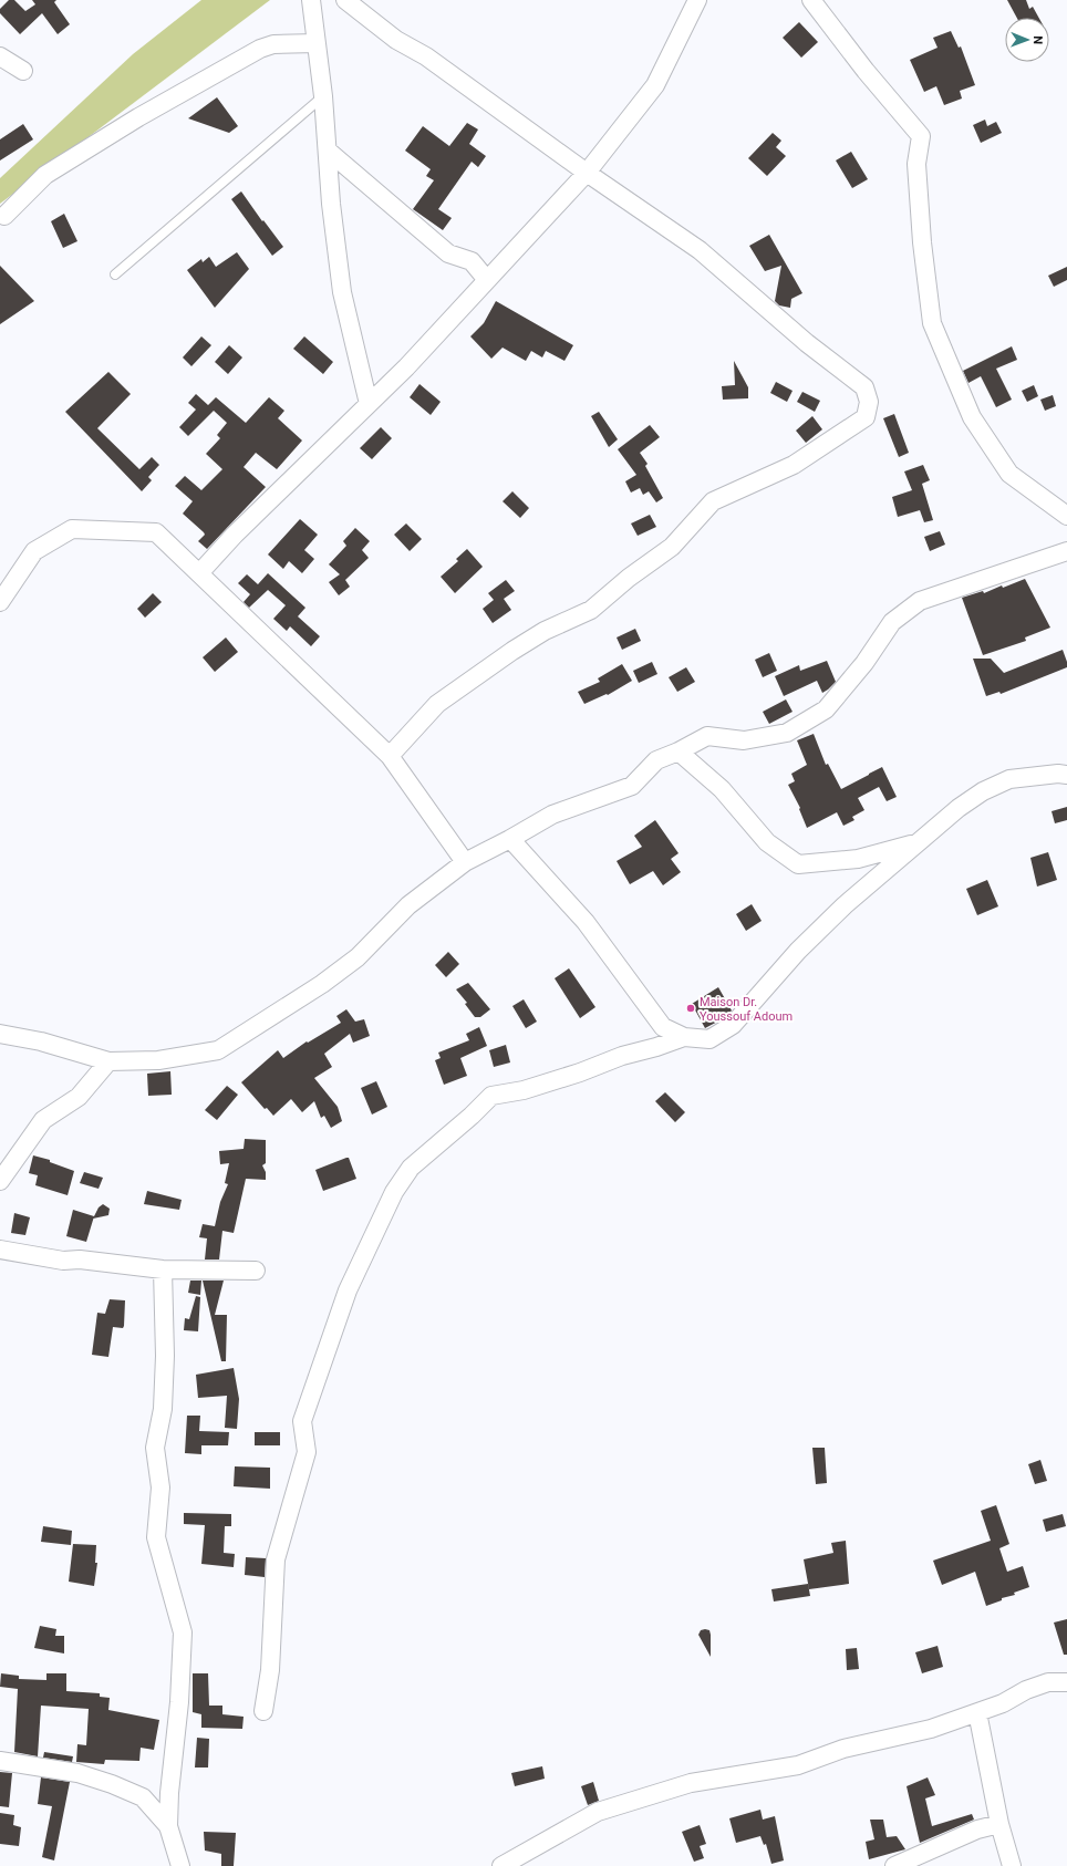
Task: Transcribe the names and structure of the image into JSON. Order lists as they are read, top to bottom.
{
  "places": ["Maison Dr. Youssouf Adoum"],
  "north": "right"
}
